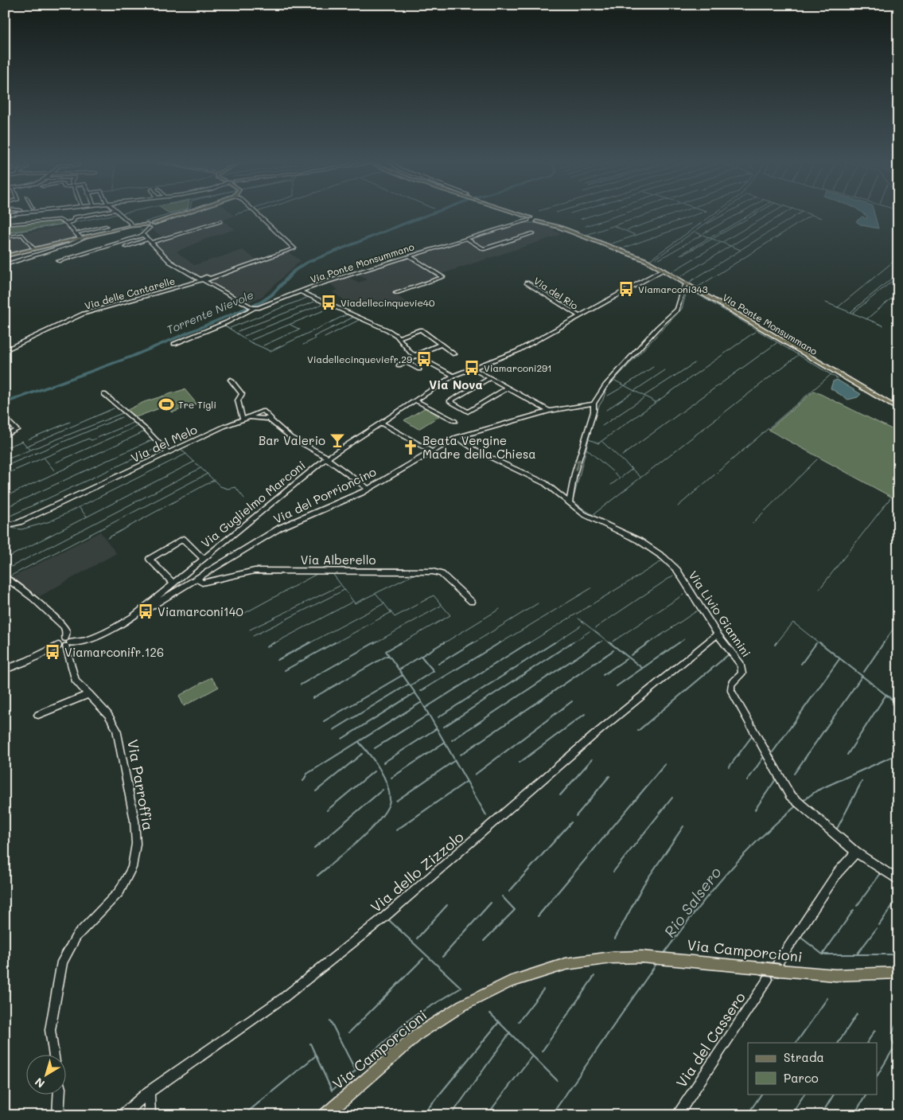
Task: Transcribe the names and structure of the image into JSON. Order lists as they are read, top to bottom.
{
  "streets": {
    "main road": ["Via Ponte Monsummano", "Via Camporcioni"],
    "street": [
      "Via delle Cantarelle",
      "Via del Rio",
      "Via del Melo",
      "Via del Porrioncino",
      "Via Guglielmo Marconi",
      "Via Alberello",
      "Via Livio Giannini",
      "Via Parroffia",
      "Via dello Zizzolo",
      "Via del Cassero"
    ]
  },
  "crossings": [
    ["Via Ponte Monsummano", "Via Guglielmo Marconi"],
    ["Via del Rio", "Via Guglielmo Marconi"],
    ["Via del Melo", "Via del Porrioncino"],
    ["Via del Melo", "Via Guglielmo Marconi"],
    ["Via del Porrioncino", "Via Guglielmo Marconi"],
    ["Via del Porrioncino", "Via Alberello"],
    ["Via del Porrioncino", "Via Livio Giannini"],
    ["Via del Porrioncino", "Via Parroffia"],
    ["Via Guglielmo Marconi", "Via Alberello"],
    ["Via Livio Giannini", "Via dello Zizzolo"]
  ],
  "districts": ["Via Nova"],
  "water": ["Torrente Nievole", "Rio Salsero"],
  "places": {
    "bus stop": [
      "Viamarconi343",
      "Viadellecinquevie40",
      "Viadellecinqueviefr.29",
      "Viamarconi291",
      "Viamarconi140",
      "Viamarconifr.126"
    ],
    "sports": ["Tre Tigli"],
    "bar": ["Bar Valerio"],
    "church": ["Beata Vergine Madre della Chiesa"]
  },
  "legend": ["Strada", "Parco"],
  "north": "bottom left"
}
